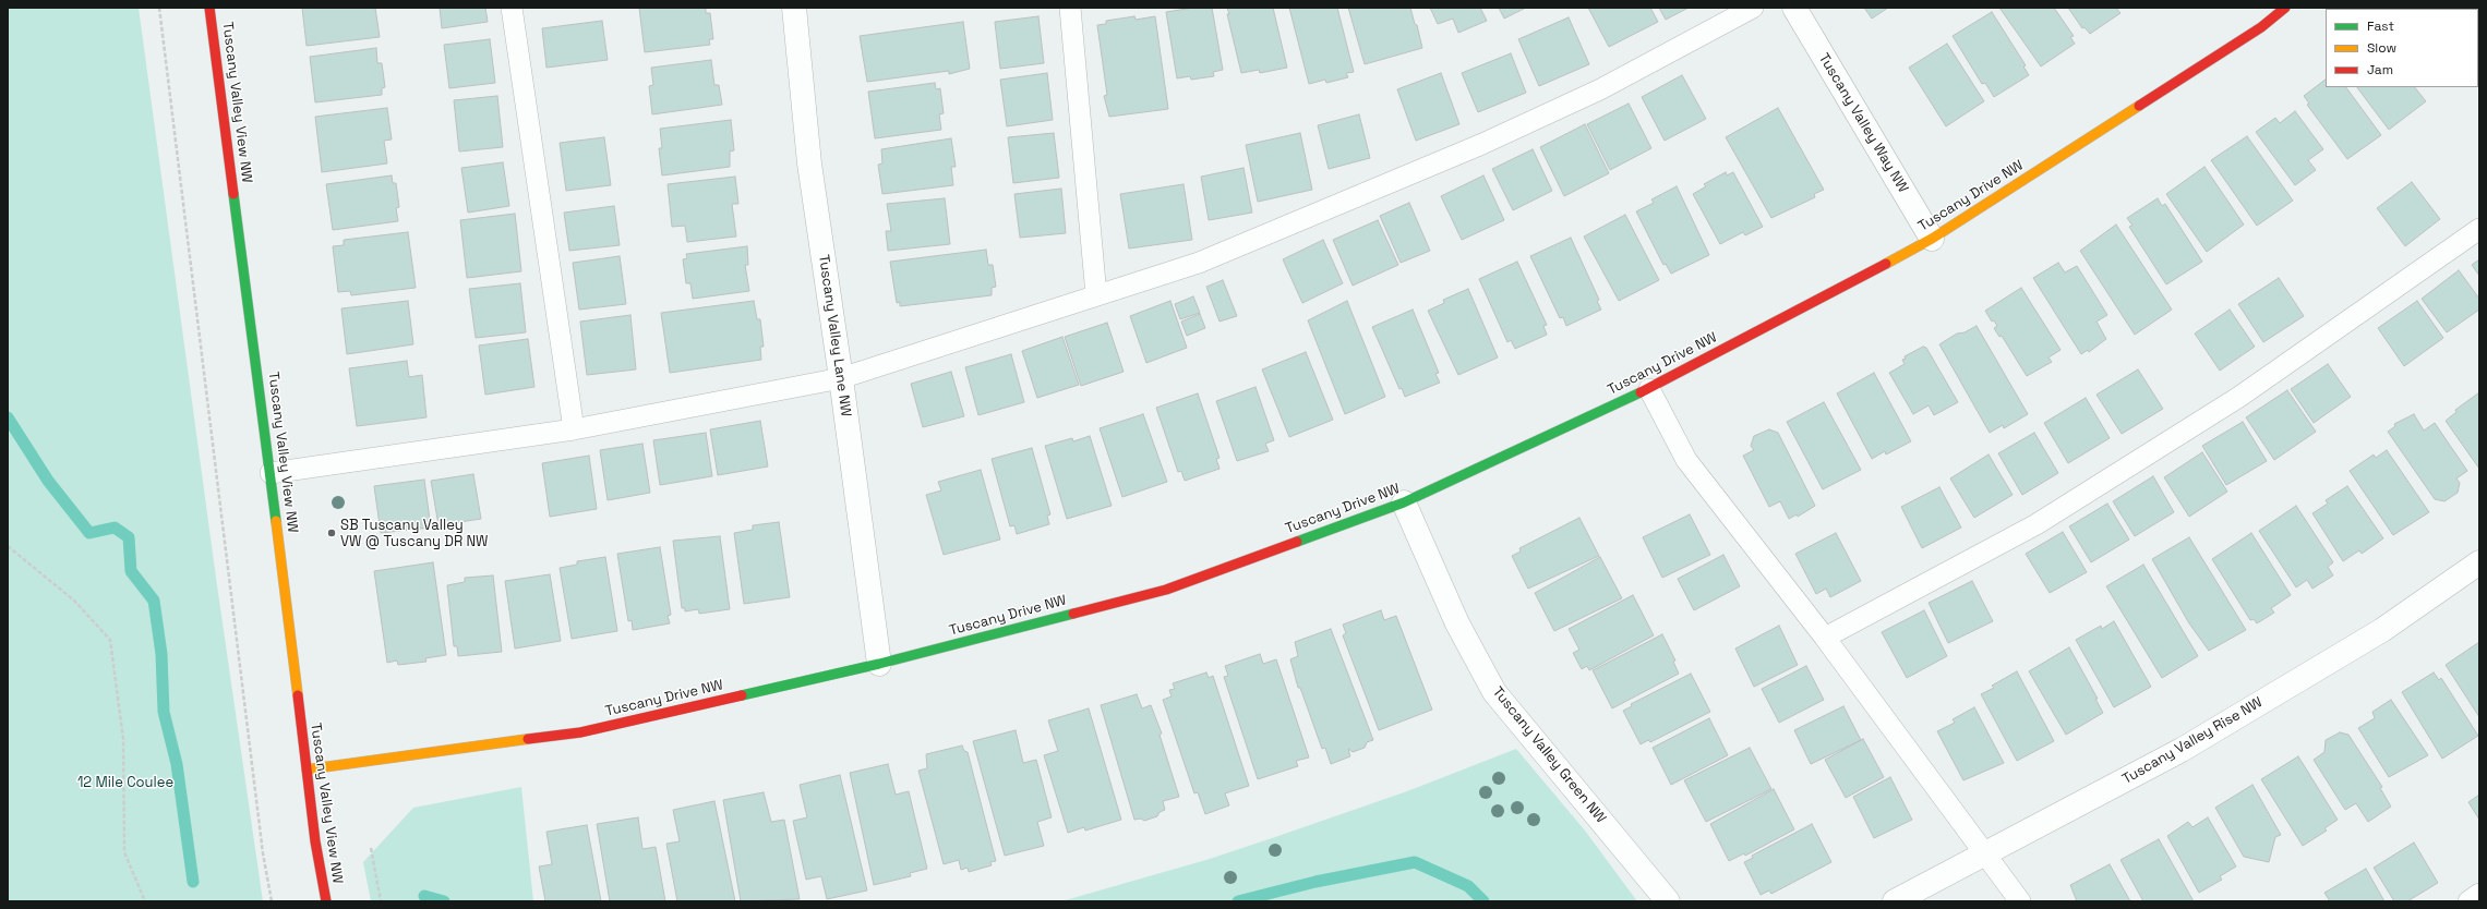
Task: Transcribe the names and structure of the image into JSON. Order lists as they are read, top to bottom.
{
  "streets": {
    "street": [
      "Tuscany Valley View NW",
      "Tuscany Valley Way NW",
      "Tuscany Drive NW",
      "Tuscany Valley Lane NW",
      "Tuscany Valley Rise NW",
      "Tuscany Valley Green NW"
    ]
  },
  "crossings": [
    ["Tuscany Valley View NW", "Tuscany Drive NW"],
    ["Tuscany Valley Way NW", "Tuscany Drive NW"],
    ["Tuscany Drive NW", "Tuscany Valley Lane NW"],
    ["Tuscany Drive NW", "Tuscany Valley Green NW"]
  ],
  "parks": ["12 Mile Coulee"],
  "places": ["SB Tuscany Valley VW @ Tuscany DR NW"],
  "legend": ["Fast", "Slow", "Jam"]
}
